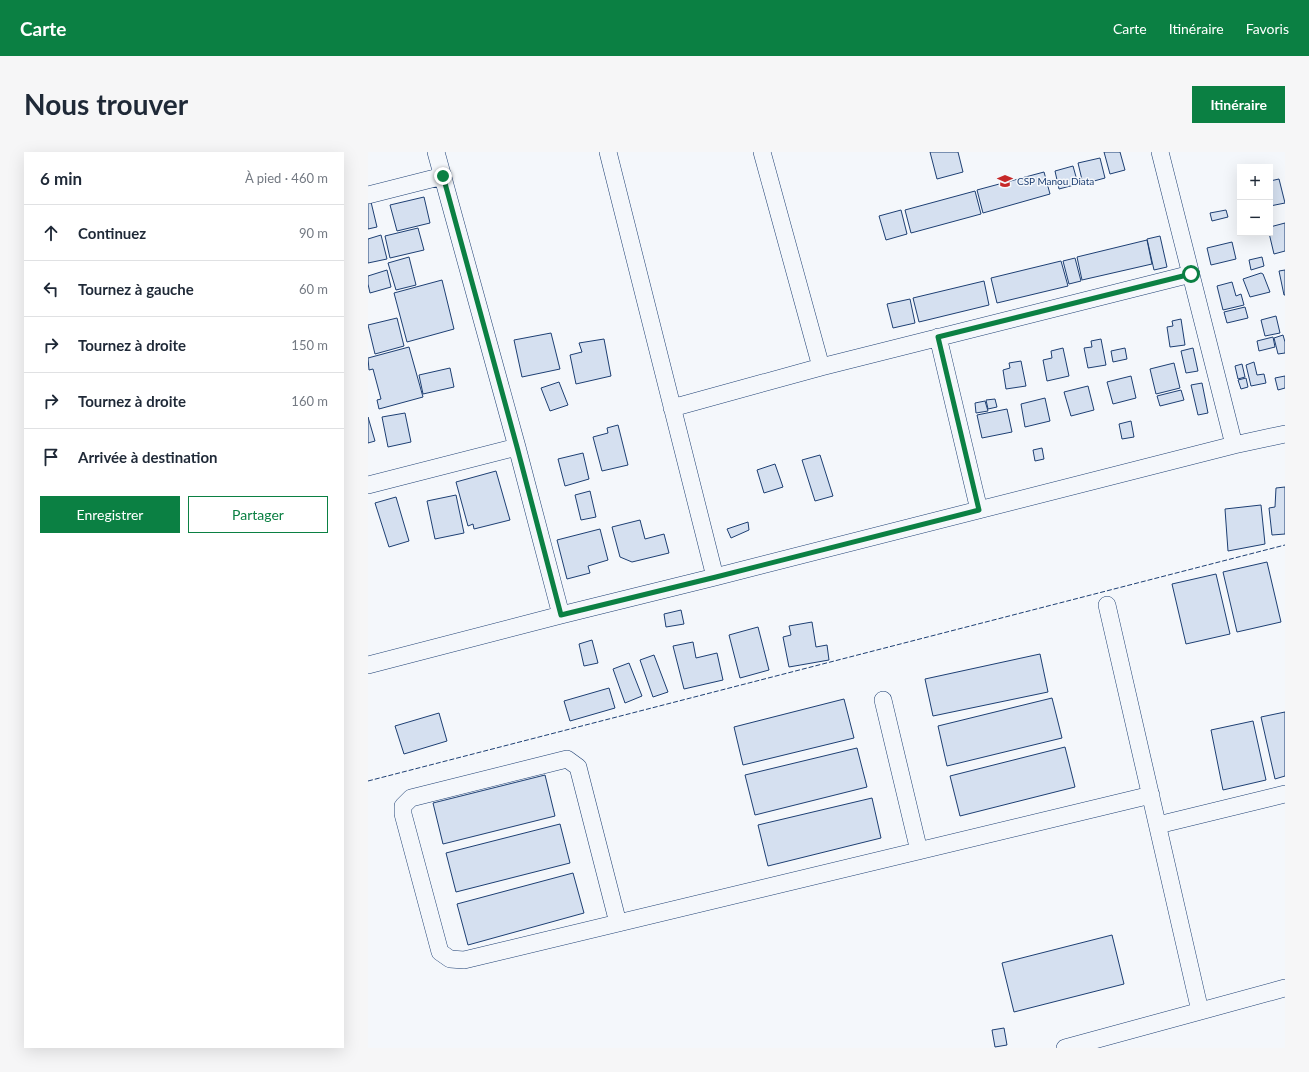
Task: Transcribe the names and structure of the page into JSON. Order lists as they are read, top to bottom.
{
  "places": {
    "school or university": ["CSP Manou Diata"]
  },
  "page": {
    "header": "Carte",
    "nav": ["Carte", "Itinéraire", "Favoris"],
    "buttons": [
      "Itinéraire",
      ["Enregistrer", "Partager"]
    ],
    "title": "Nous trouver",
    "heading": ["6 min", "À pied · 460 m"],
    "map_buttons": ["+", "−"],
    "list": [
      ["Continuez", "90 m"],
      ["Tournez à gauche", "60 m"],
      ["Tournez à droite", "150 m"],
      ["Tournez à droite", "160 m"],
      "Arrivée à destination"
    ]
  }
}
